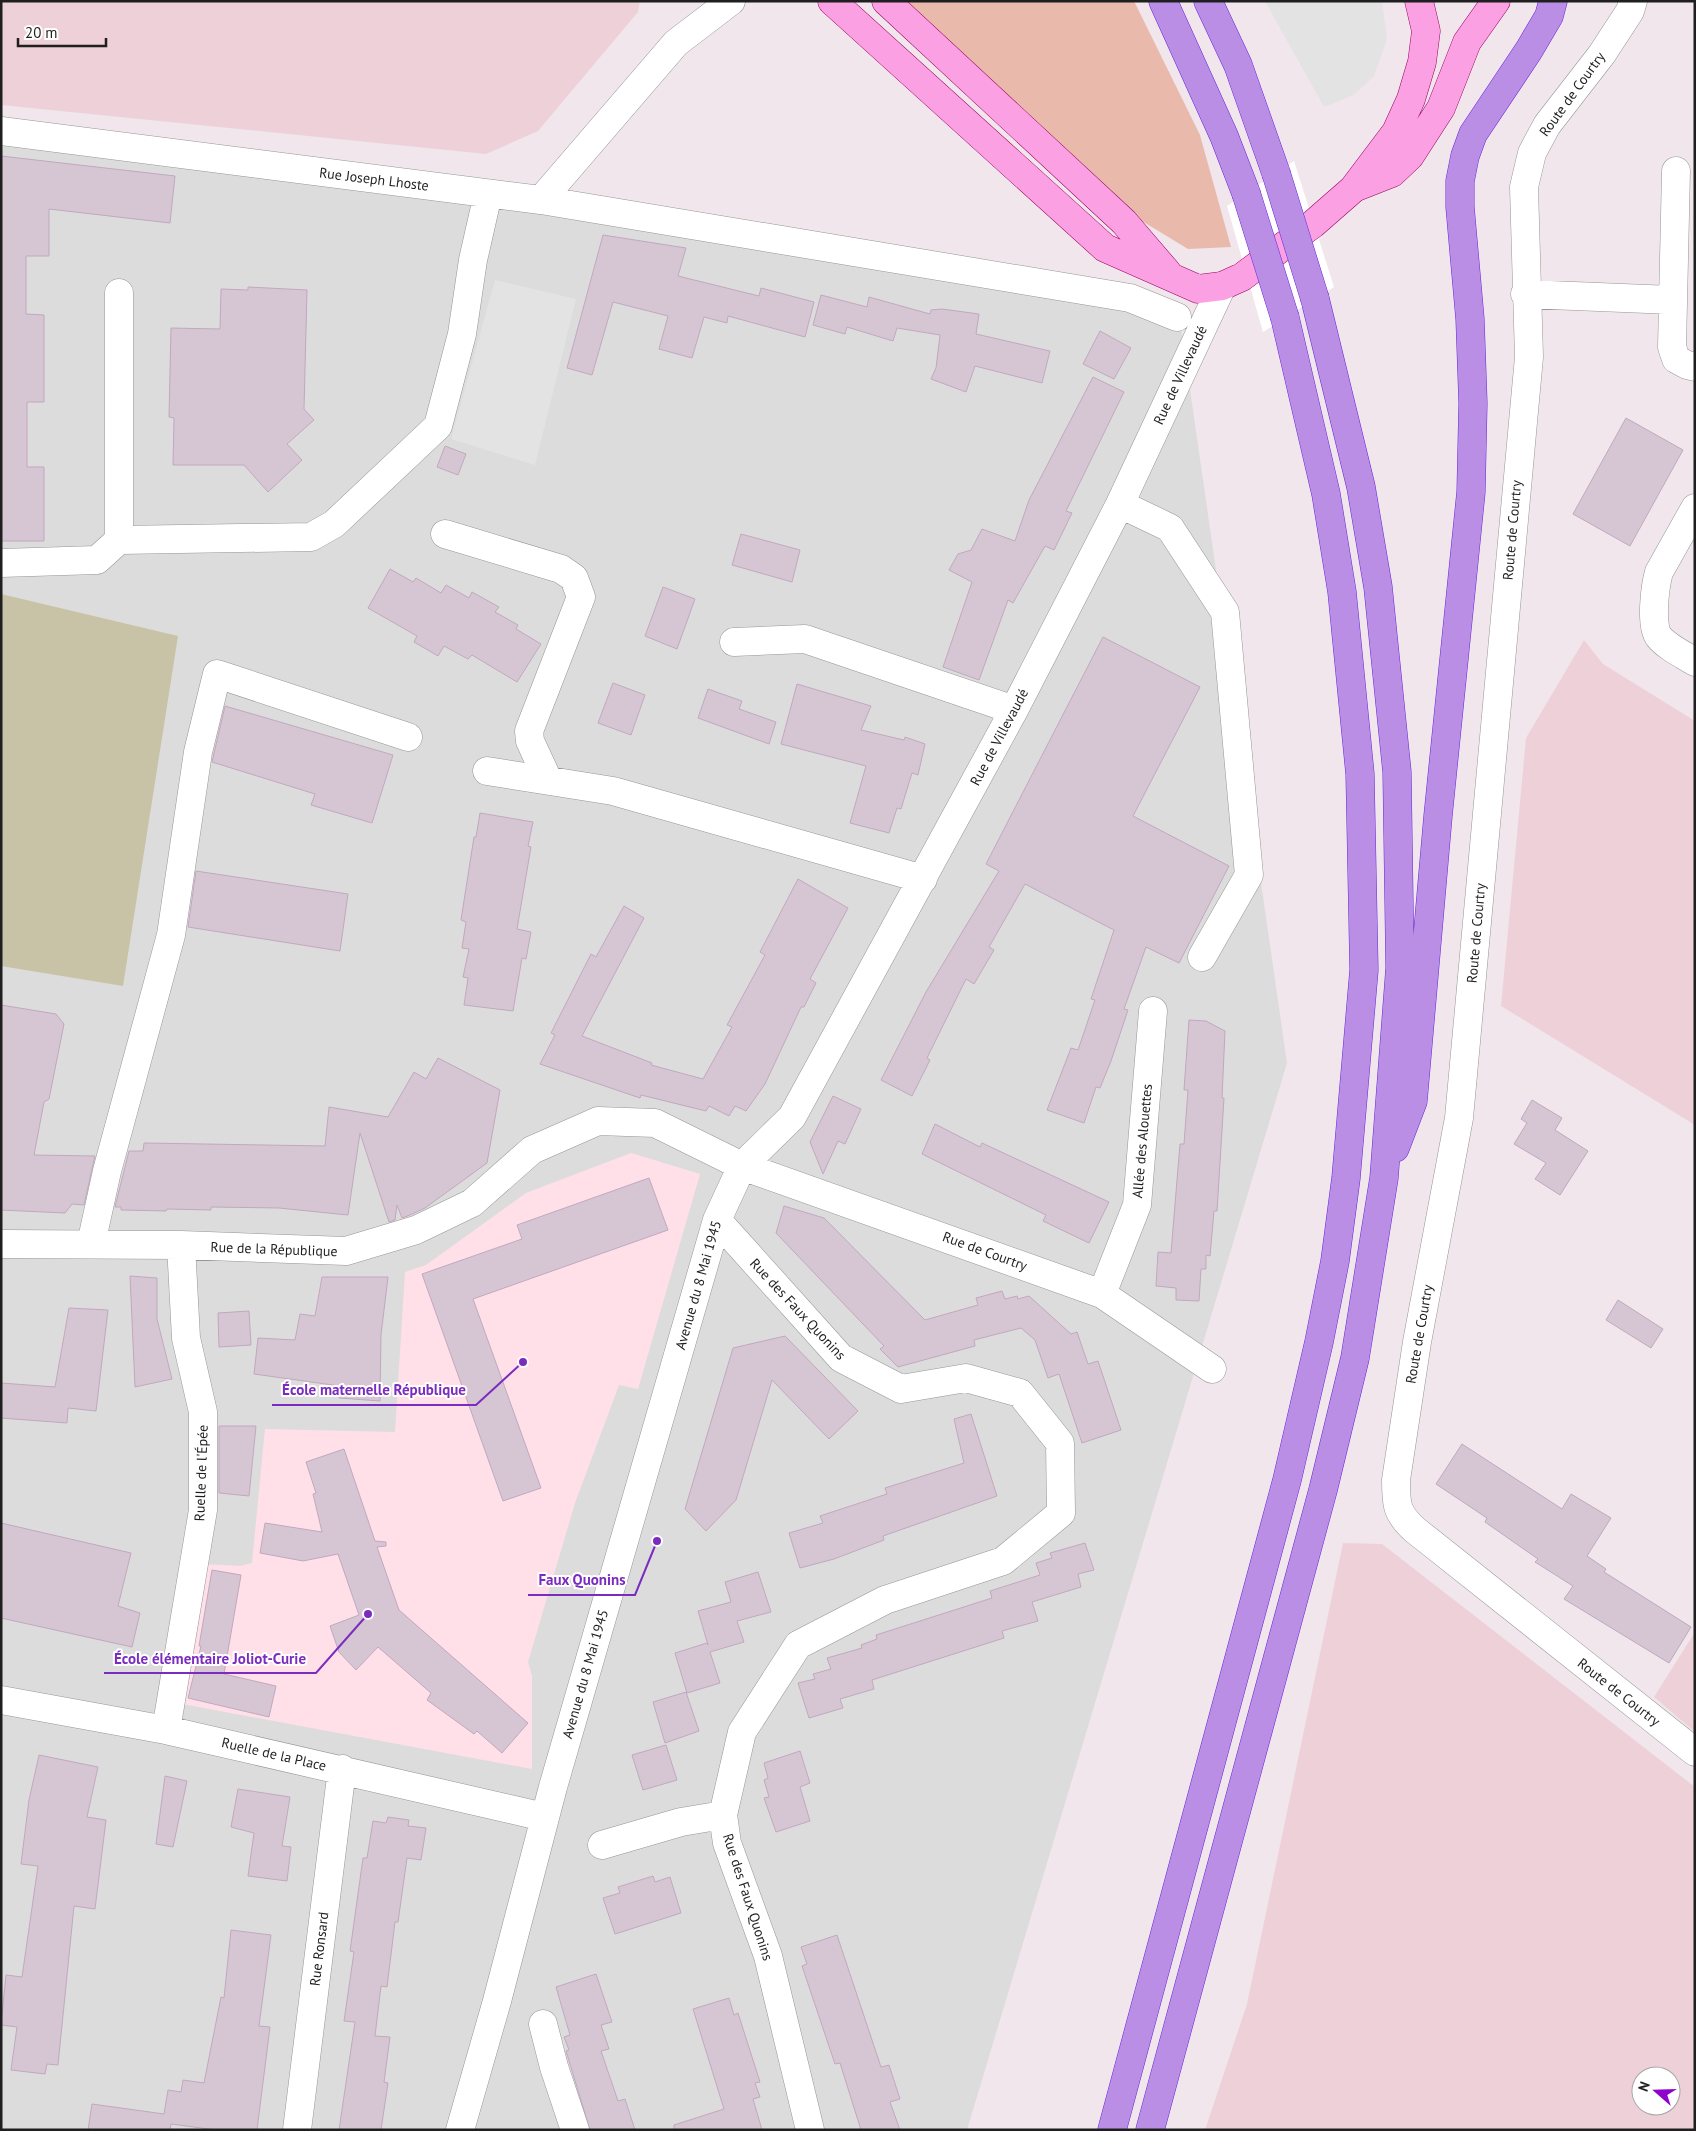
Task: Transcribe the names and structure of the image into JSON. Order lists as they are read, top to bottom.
{
  "streets": {
    "street": [
      "Route de Courtry",
      "Rue Joseph Lhoste",
      "Rue de Villevaudé",
      "Allée des Alouettes",
      "Rue de la République",
      "Rue de Courtry",
      "Avenue du 8 Mai 1945",
      "Rue des Faux Quonins",
      "Ruelle de l'Épée",
      "Ruelle de la Place",
      "Rue Ronsard"
    ]
  },
  "crossings": [
    ["Rue de Villevaudé", "Rue de la République"],
    ["Rue de Villevaudé", "Rue de Courtry"],
    ["Rue de Villevaudé", "Avenue du 8 Mai 1945"],
    ["Allée des Alouettes", "Rue de Courtry"],
    ["Rue de la République", "Rue de Courtry"],
    ["Rue de la République", "Avenue du 8 Mai 1945"],
    ["Rue de la République", "Ruelle de l'Épée"],
    ["Rue de Courtry", "Avenue du 8 Mai 1945"],
    ["Avenue du 8 Mai 1945", "Rue des Faux Quonins"],
    ["Avenue du 8 Mai 1945", "Ruelle de la Place"],
    ["Ruelle de l'Épée", "Ruelle de la Place"],
    ["Ruelle de la Place", "Rue Ronsard"]
  ],
  "places": ["École maternelle République", "Faux Quonins", "École élémentaire Joliot-Curie"],
  "scale_bar": "20 m",
  "north": "left"
}
